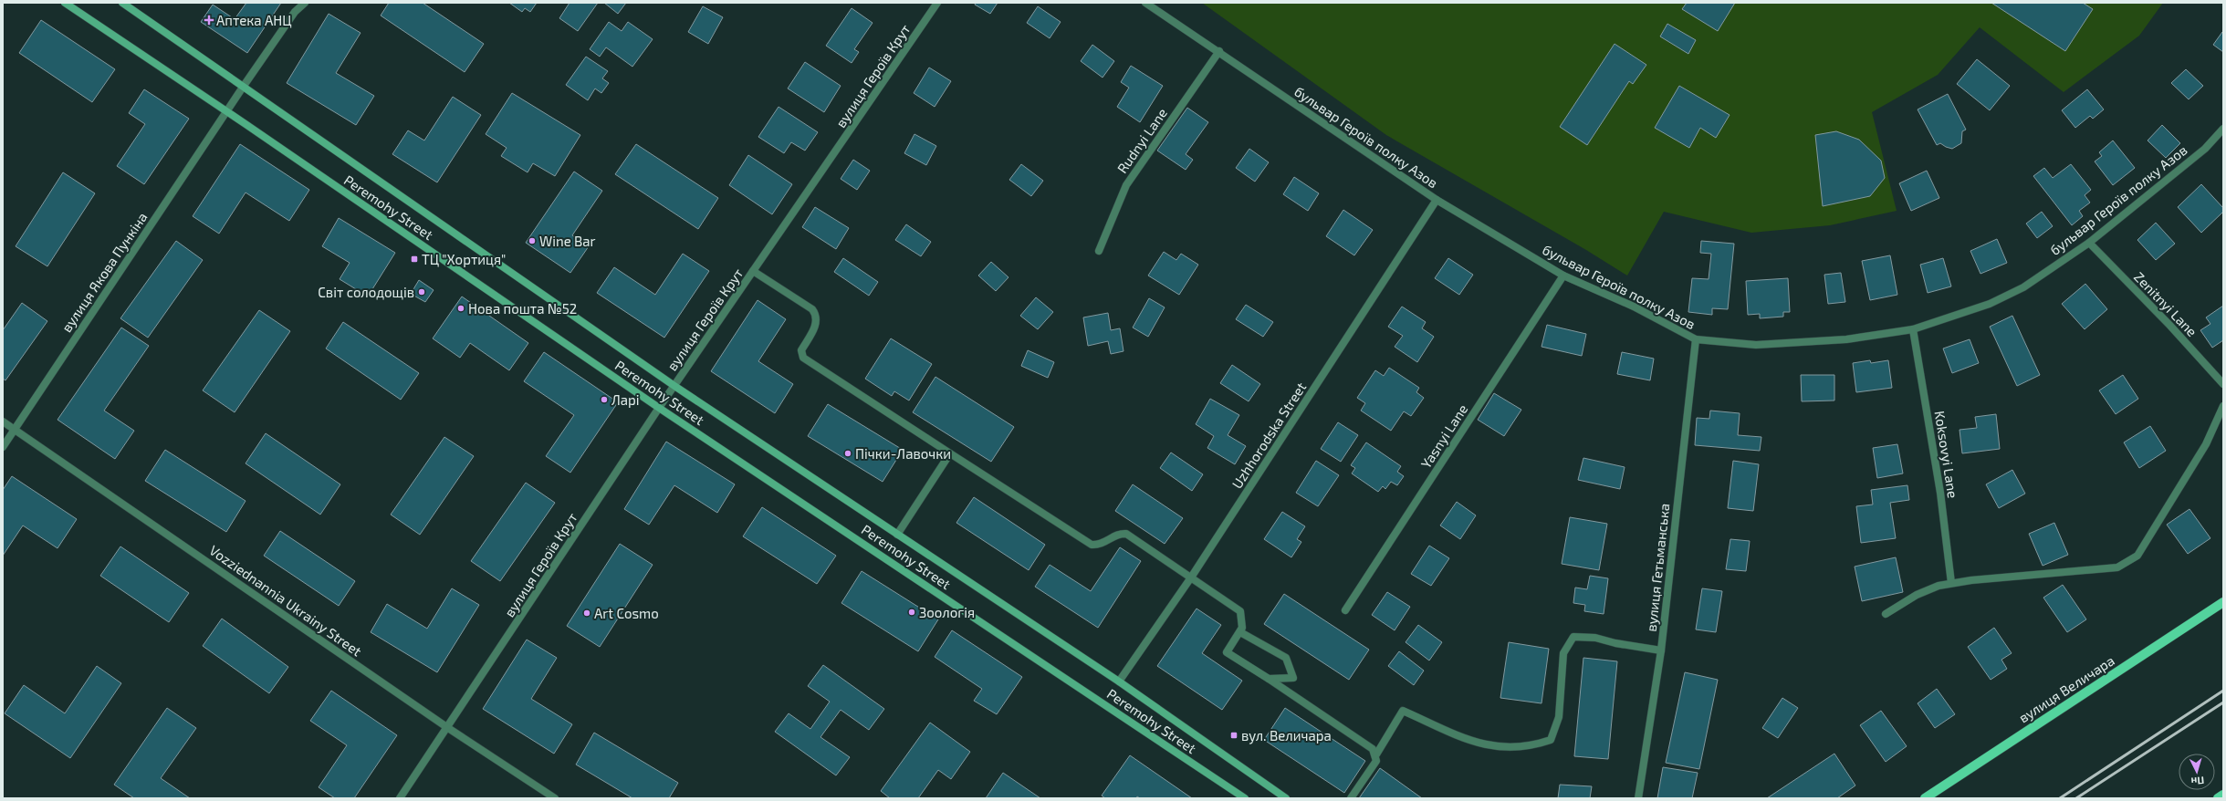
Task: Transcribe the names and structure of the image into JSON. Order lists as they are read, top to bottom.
{
  "streets": {
    "main road": ["Peremohy Street", "вулиця Величара"],
    "street": [
      "вулиця Героїв Крут",
      "бульвар Героїв полку Азов",
      "Rudnyi Lane",
      "вулиця Якова Пункіна",
      "Zenitnyi Lane",
      "Uzhhorodska Street",
      "Yasnyi Lane",
      "Koksovyi Lane",
      "вулиця Гетьманська",
      "Vozziednannia Ukrainy Street"
    ]
  },
  "crossings": [
    ["вулиця Героїв Крут", "Peremohy Street"],
    ["вулиця Героїв Крут", "Vozziednannia Ukrainy Street"],
    ["бульвар Героїв полку Азов", "Rudnyi Lane"],
    ["бульвар Героїв полку Азов", "Zenitnyi Lane"],
    ["бульвар Героїв полку Азов", "Uzhhorodska Street"],
    ["бульвар Героїв полку Азов", "Yasnyi Lane"],
    ["бульвар Героїв полку Азов", "Koksovyi Lane"],
    ["бульвар Героїв полку Азов", "вулиця Гетьманська"],
    ["Peremohy Street", "вулиця Якова Пункіна"],
    ["Peremohy Street", "Uzhhorodska Street"],
    ["вулиця Якова Пункіна", "Vozziednannia Ukrainy Street"]
  ],
  "places": {
    "health": ["Аптека АНЦ"],
    "other": [
      "Wine Bar",
      "Світ солодощів",
      "Нова пошта №52",
      "Ларі",
      "Пічки-Лавочки",
      "Зоологія",
      "Art Cosmo"
    ],
    "transit": ["ТЦ \"Хортиця\"", "вул. Величара"]
  },
  "north": "bottom"
}
